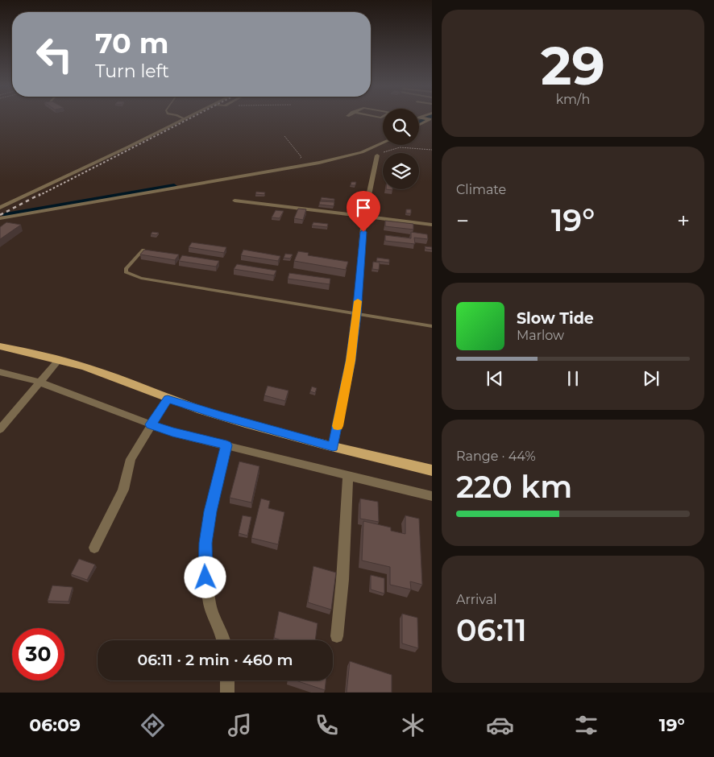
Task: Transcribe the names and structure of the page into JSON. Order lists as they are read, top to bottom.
{
  "page": {
    "tile": [
      ["29", "km/h"],
      "Climate",
      ["Range · 44%", "220 km"],
      ["Arrival", "06:11"]
    ],
    "turn": ["70 m", "Turn left"],
    "heat": ["−", "19°", "+"],
    "song": ["Slow Tide", "Marlow"],
    "limit": "30",
    "trip": "06:11 · 2 min · 460 m",
    "tabs": ["06:09", "19°"]
  }
}
